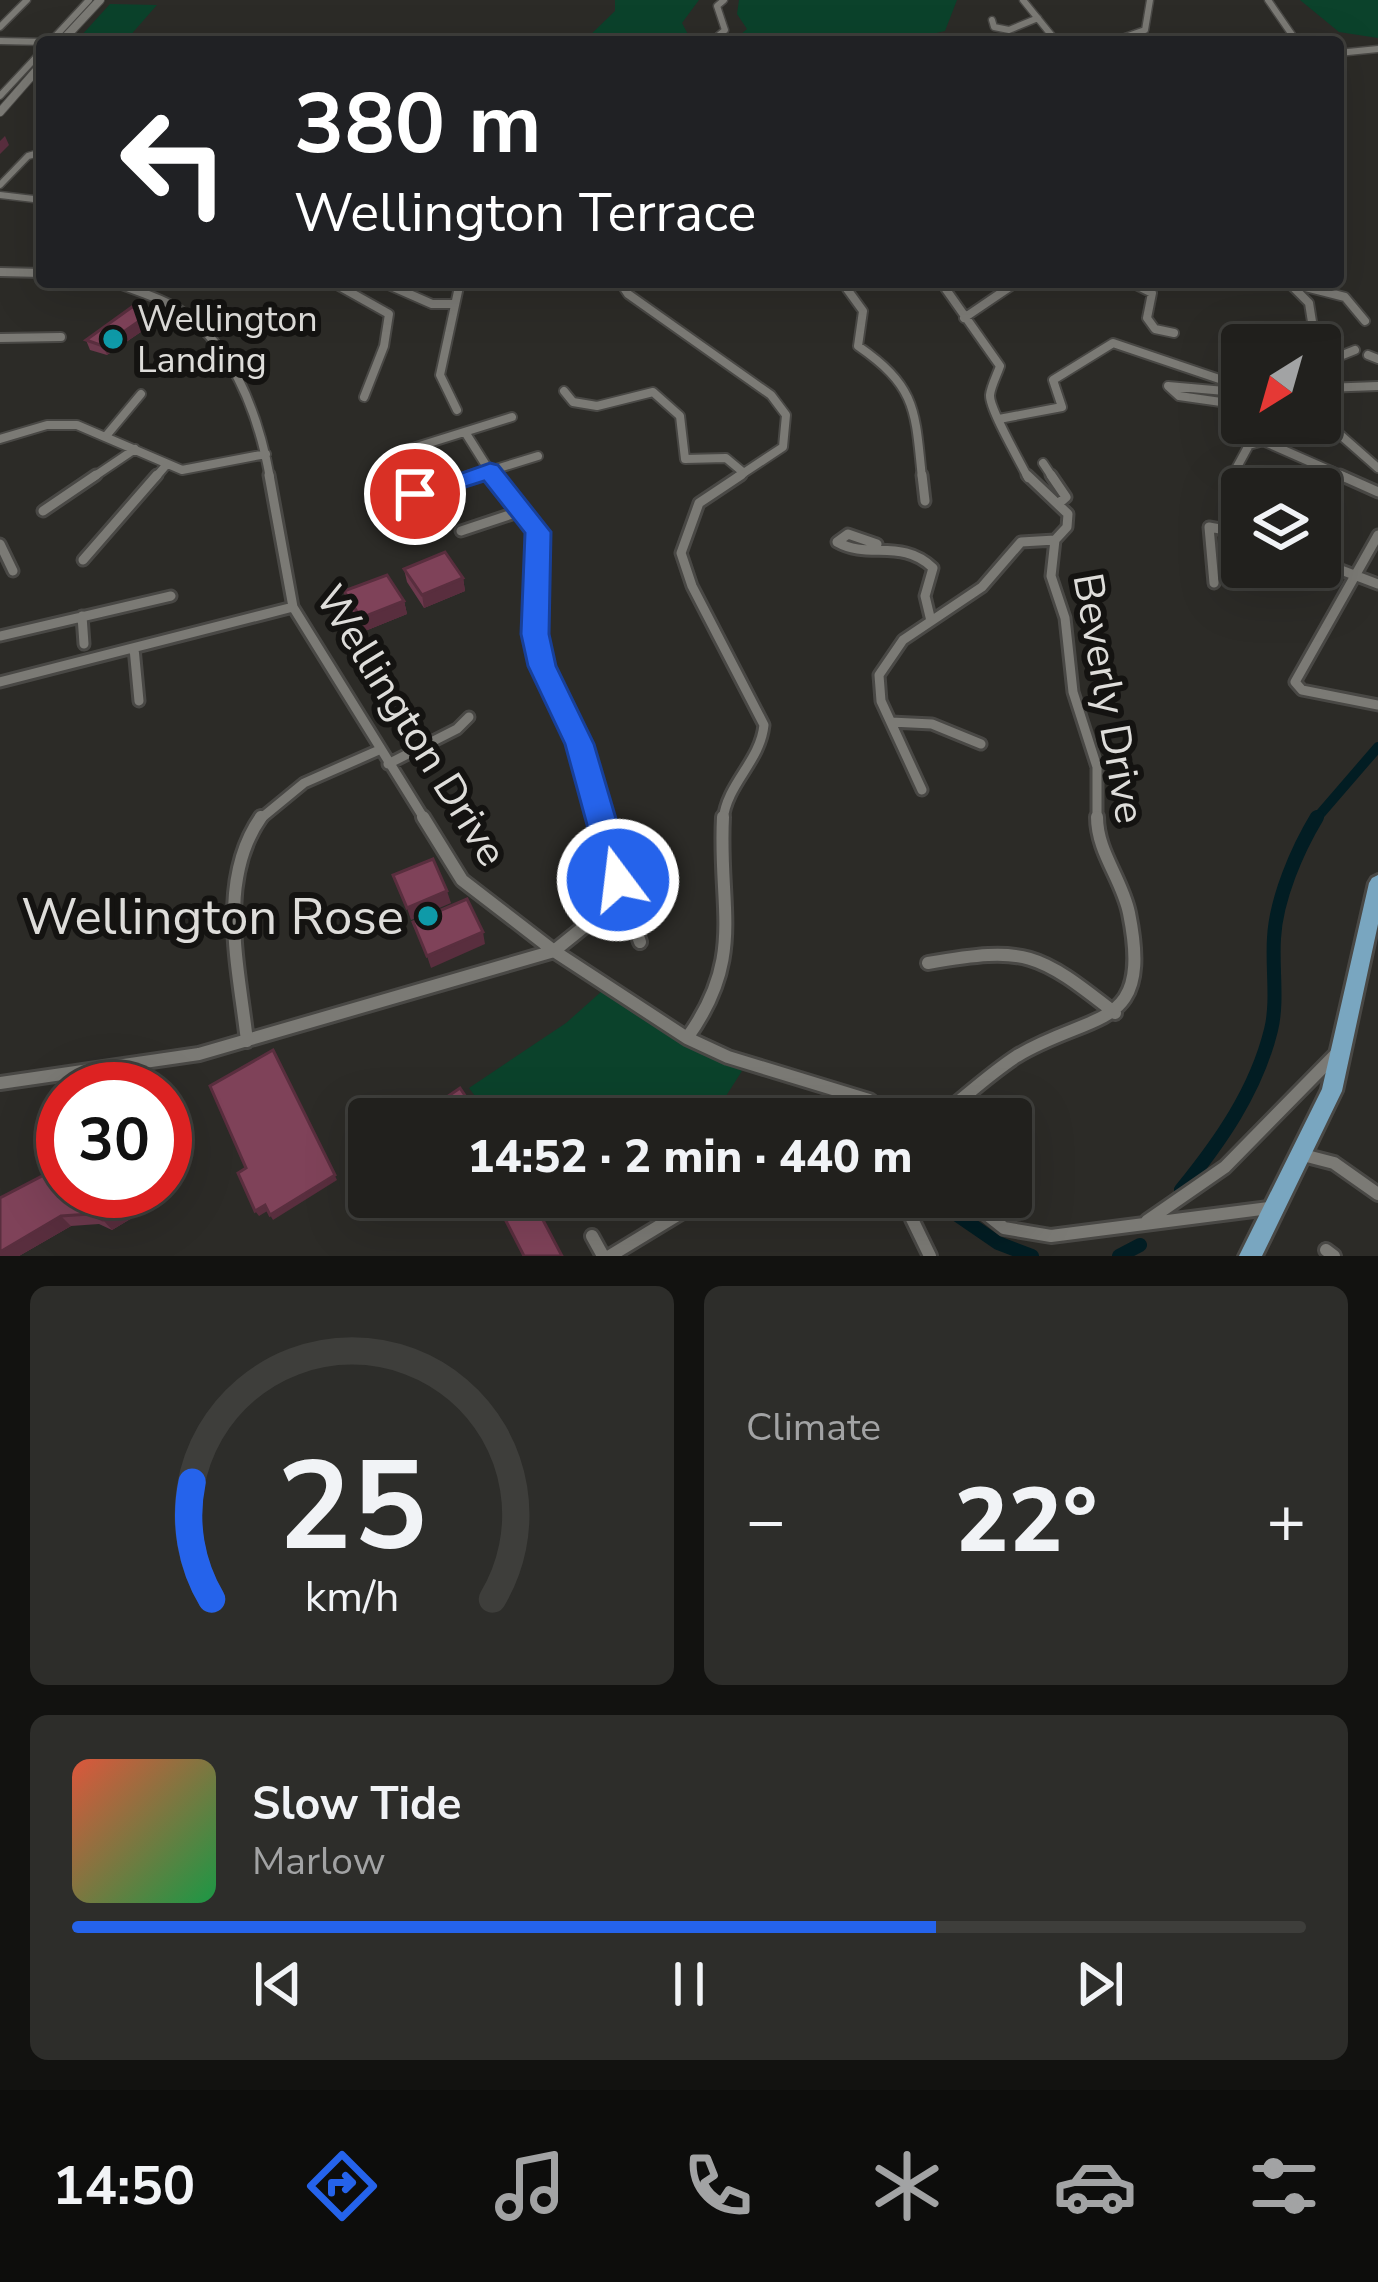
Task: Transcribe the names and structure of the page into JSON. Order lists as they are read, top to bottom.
{
  "streets": {
    "street": ["Beverly Drive", "Wellington Drive"]
  },
  "places": ["Wellington Landing", "Wellington Rose"],
  "north": "bottom left",
  "page": {
    "turn": ["380 m", "Wellington Terrace"],
    "limit": "30",
    "trip": "14:52 · 2 min · 440 m",
    "tile": "Climate",
    "heat": ["−", "22°", "+"],
    "song": ["Slow Tide", "Marlow"],
    "tabs": "14:50",
    "gauge": ["25", "km/h"]
  }
}
